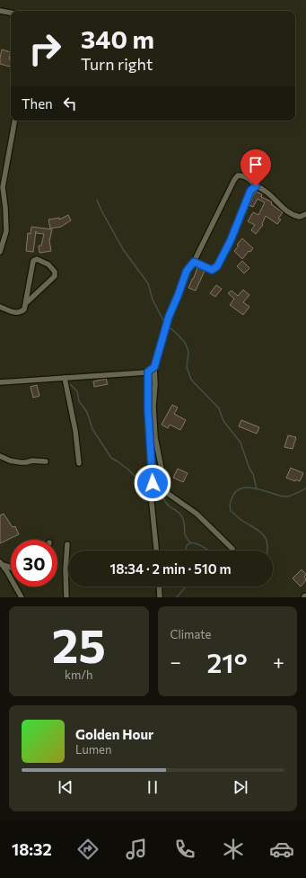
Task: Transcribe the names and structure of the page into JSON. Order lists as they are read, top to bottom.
{
  "page": {
    "turn": ["340 m", "Turn right"],
    "then": "Then",
    "limit": "30",
    "trip": "18:34 · 2 min · 510 m",
    "tile": [
      ["25", "km/h"],
      "Climate"
    ],
    "heat": ["−", "21°", "+"],
    "song": ["Golden Hour", "Lumen"],
    "tabs": "18:32"
  }
}
